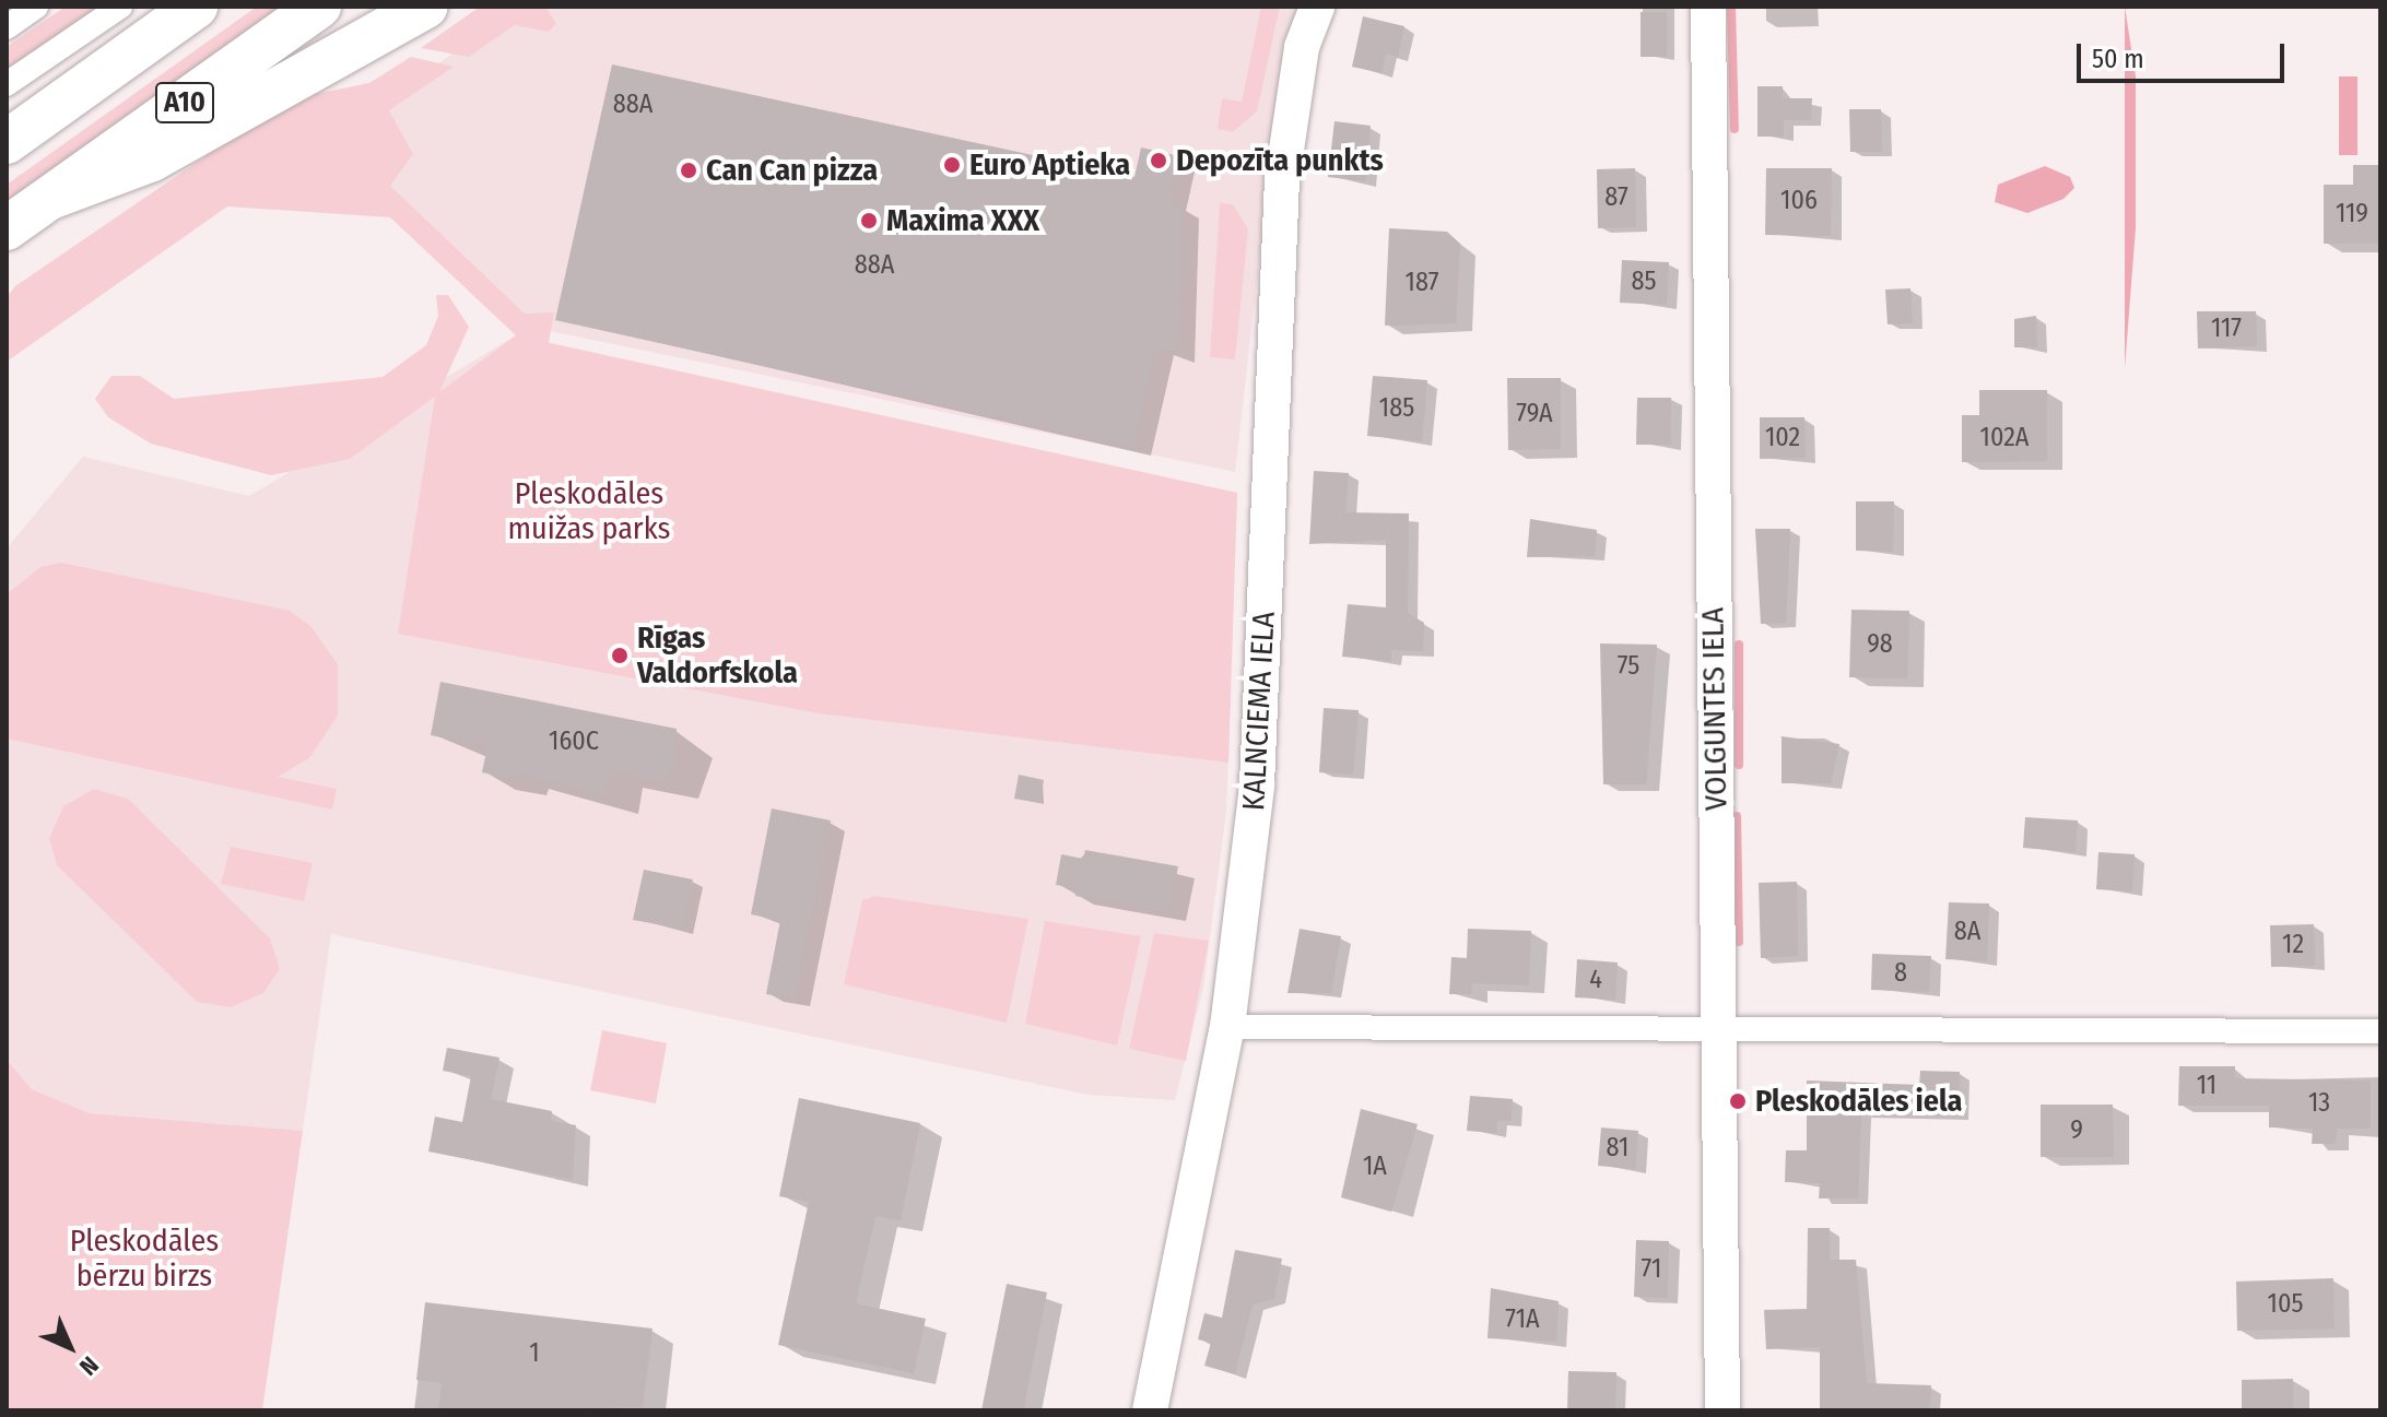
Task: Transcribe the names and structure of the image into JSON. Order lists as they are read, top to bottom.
{
  "streets": {
    "highway": ["A10"],
    "street": ["VOLGUNTES IELA", "KALNCIEMA IELA"]
  },
  "parks": ["Pleskodāles muižas parks", "Pleskodāles bērzu birzs"],
  "places": [
    "Depozīta punkts",
    "Euro Aptieka",
    "Can Can pizza",
    "Maxima XXX",
    "Rīgas Valdorfskola",
    "Pleskodāles iela"
  ],
  "house_numbers": [
    "88A",
    "87",
    "106",
    "119",
    "88A",
    "85",
    "187",
    "117",
    "185",
    "79A",
    "102",
    "102A",
    "98",
    "75",
    "160C",
    "8A",
    "12",
    "8",
    "4",
    "11",
    "13",
    "9",
    "81",
    "1A",
    "71",
    "105",
    "71A",
    "1"
  ],
  "scale_bar": "50 m",
  "north": "bottom right"
}
